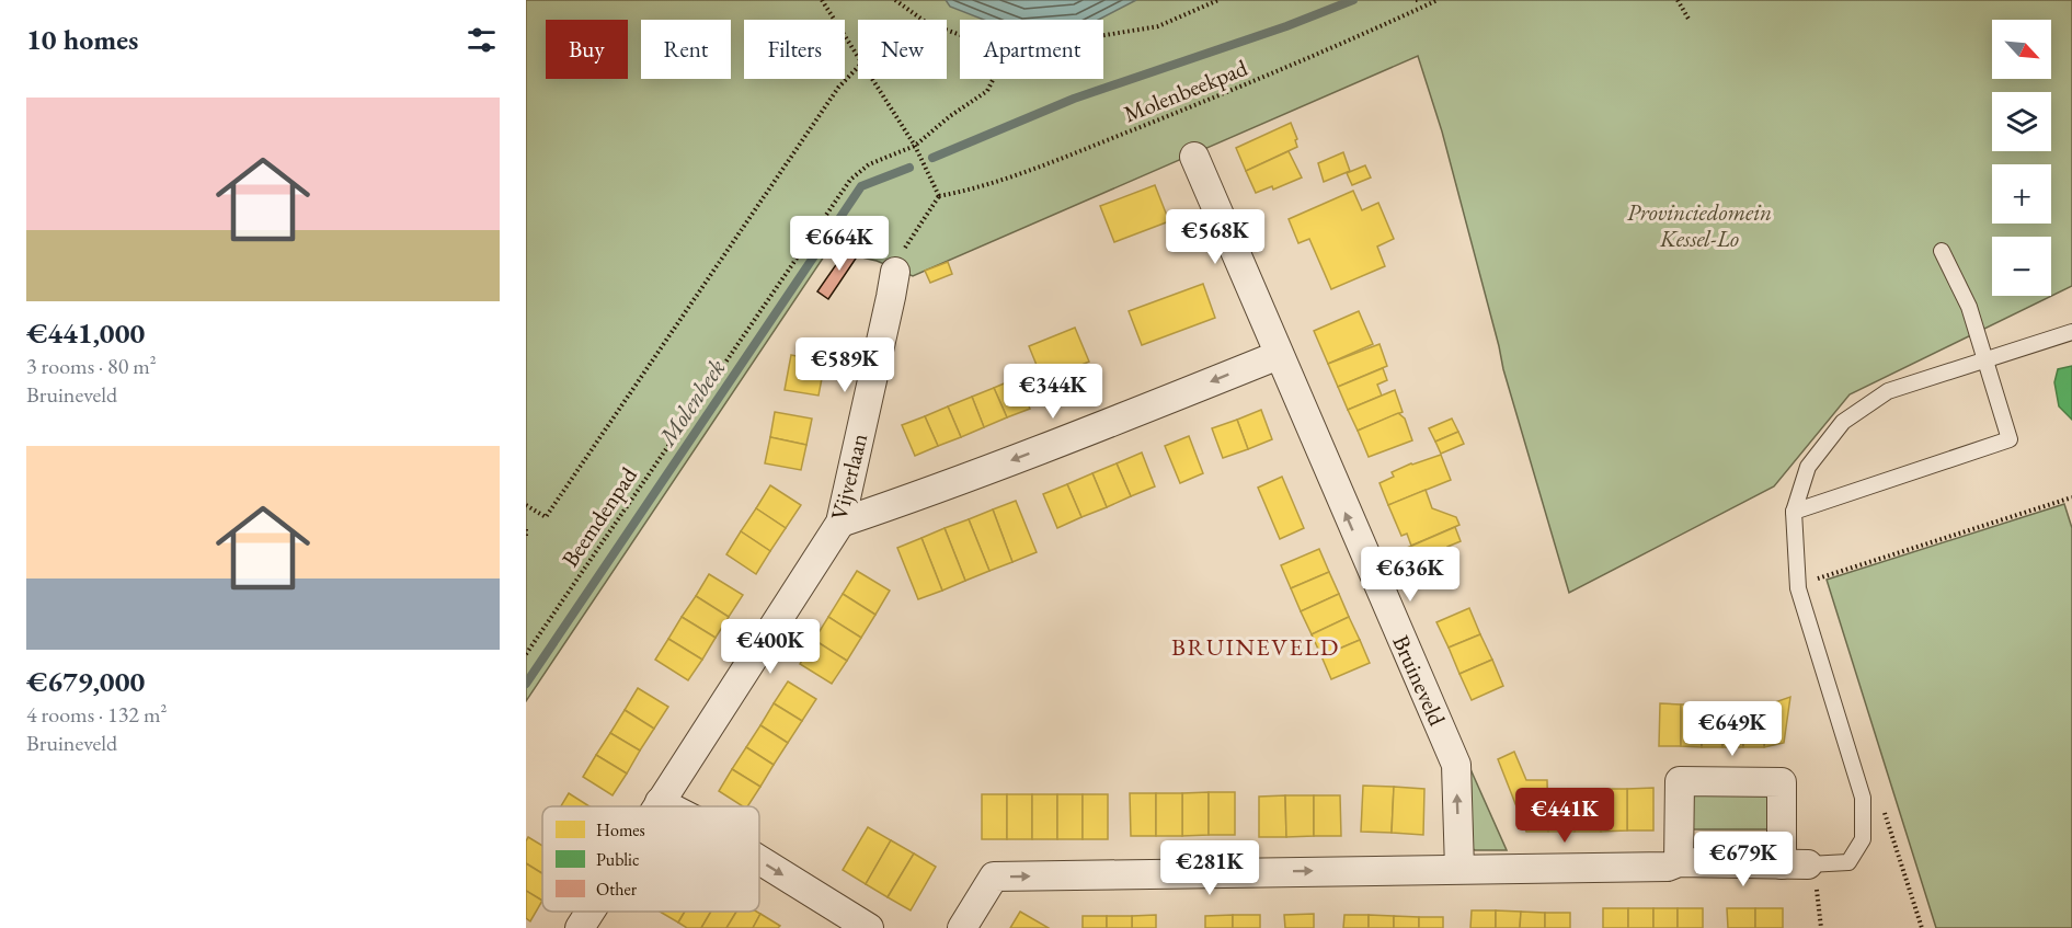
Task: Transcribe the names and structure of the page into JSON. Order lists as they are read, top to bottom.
{
  "streets": {
    "street": ["Vijverlaan", "Bruineveld"],
    "path": ["Molenbeekpad", "Beemdenpad"]
  },
  "one_way": ["Bruineveld"],
  "districts": ["BRUINEVELD"],
  "water": ["Molenbeek"],
  "parks": ["Provinciedomein Kessel-Lo"],
  "legend": ["Homes", "Public", "Other"],
  "north": "bottom right",
  "page": {
    "heading": "10 homes",
    "map_buttons": ["+", "−"],
    "chip": [
      "Buy",
      "Rent",
      "Filters",
      "New",
      "Apartment"
    ],
    "list": [
      {
        "name": "€441,000",
        "note": "3 rooms · 80 m² · Bruineveld"
      },
      {
        "name": "€679,000",
        "note": "4 rooms · 132 m² · Bruineveld"
      }
    ],
    "price": [
      "€568K",
      "€664K",
      "€589K",
      "€344K",
      "€636K",
      "€400K",
      "€649K",
      "€441K",
      "€679K",
      "€281K"
    ]
  }
}
